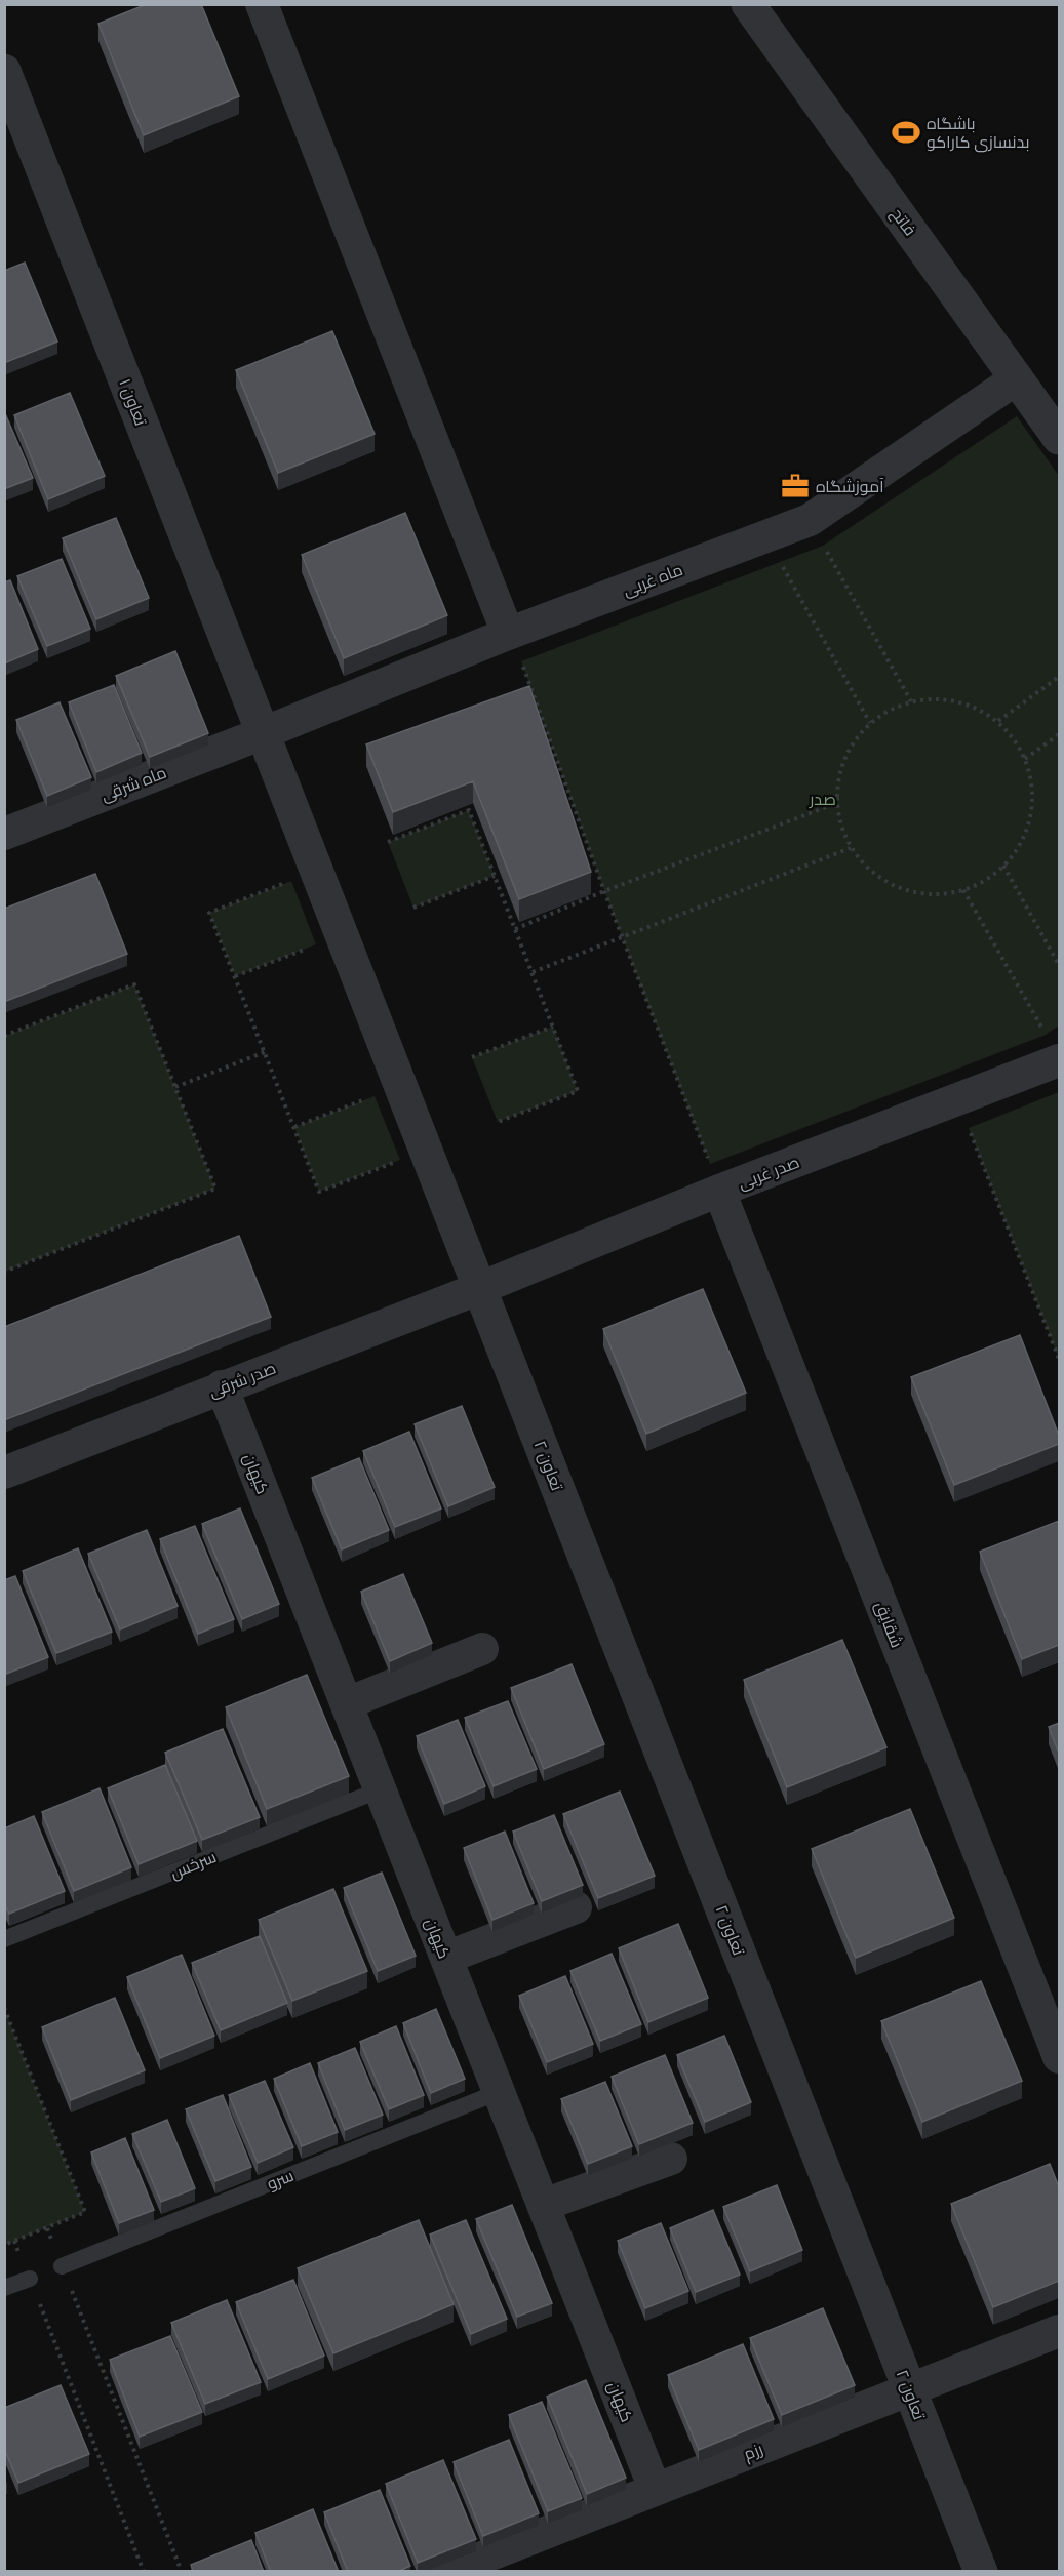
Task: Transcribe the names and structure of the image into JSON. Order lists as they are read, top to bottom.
{
  "streets": {
    "street": [
      "فاتح",
      "تعاون ۱",
      "ماه غربی",
      "ماه شرقی",
      "صدر غربی",
      "صدر شرقی",
      "تعاون ۲",
      "کیهان",
      "شقایق",
      "رزم"
    ],
    "lane": ["سرخس", "سرو"]
  },
  "crossings": [
    ["فاتح", "ماه غربی"],
    ["تعاون ۱", "ماه غربی"],
    ["تعاون ۱", "ماه شرقی"],
    ["تعاون ۱", "صدر غربی"],
    ["تعاون ۱", "صدر شرقی"],
    ["تعاون ۱", "تعاون ۲"],
    ["ماه غربی", "ماه شرقی"],
    ["صدر غربی", "صدر شرقی"],
    ["صدر غربی", "تعاون ۲"],
    ["صدر غربی", "شقایق"],
    ["صدر شرقی", "تعاون ۲"],
    ["صدر شرقی", "کیهان"],
    ["تعاون ۲", "رزم"],
    ["کیهان", "سرخس"],
    ["کیهان", "سرو"],
    ["کیهان", "رزم"]
  ],
  "parks": ["صدر"],
  "places": {
    "sports": ["باشگاه بدنسازی کاراکو"],
    "office": ["آموزشگاه"]
  }
}
